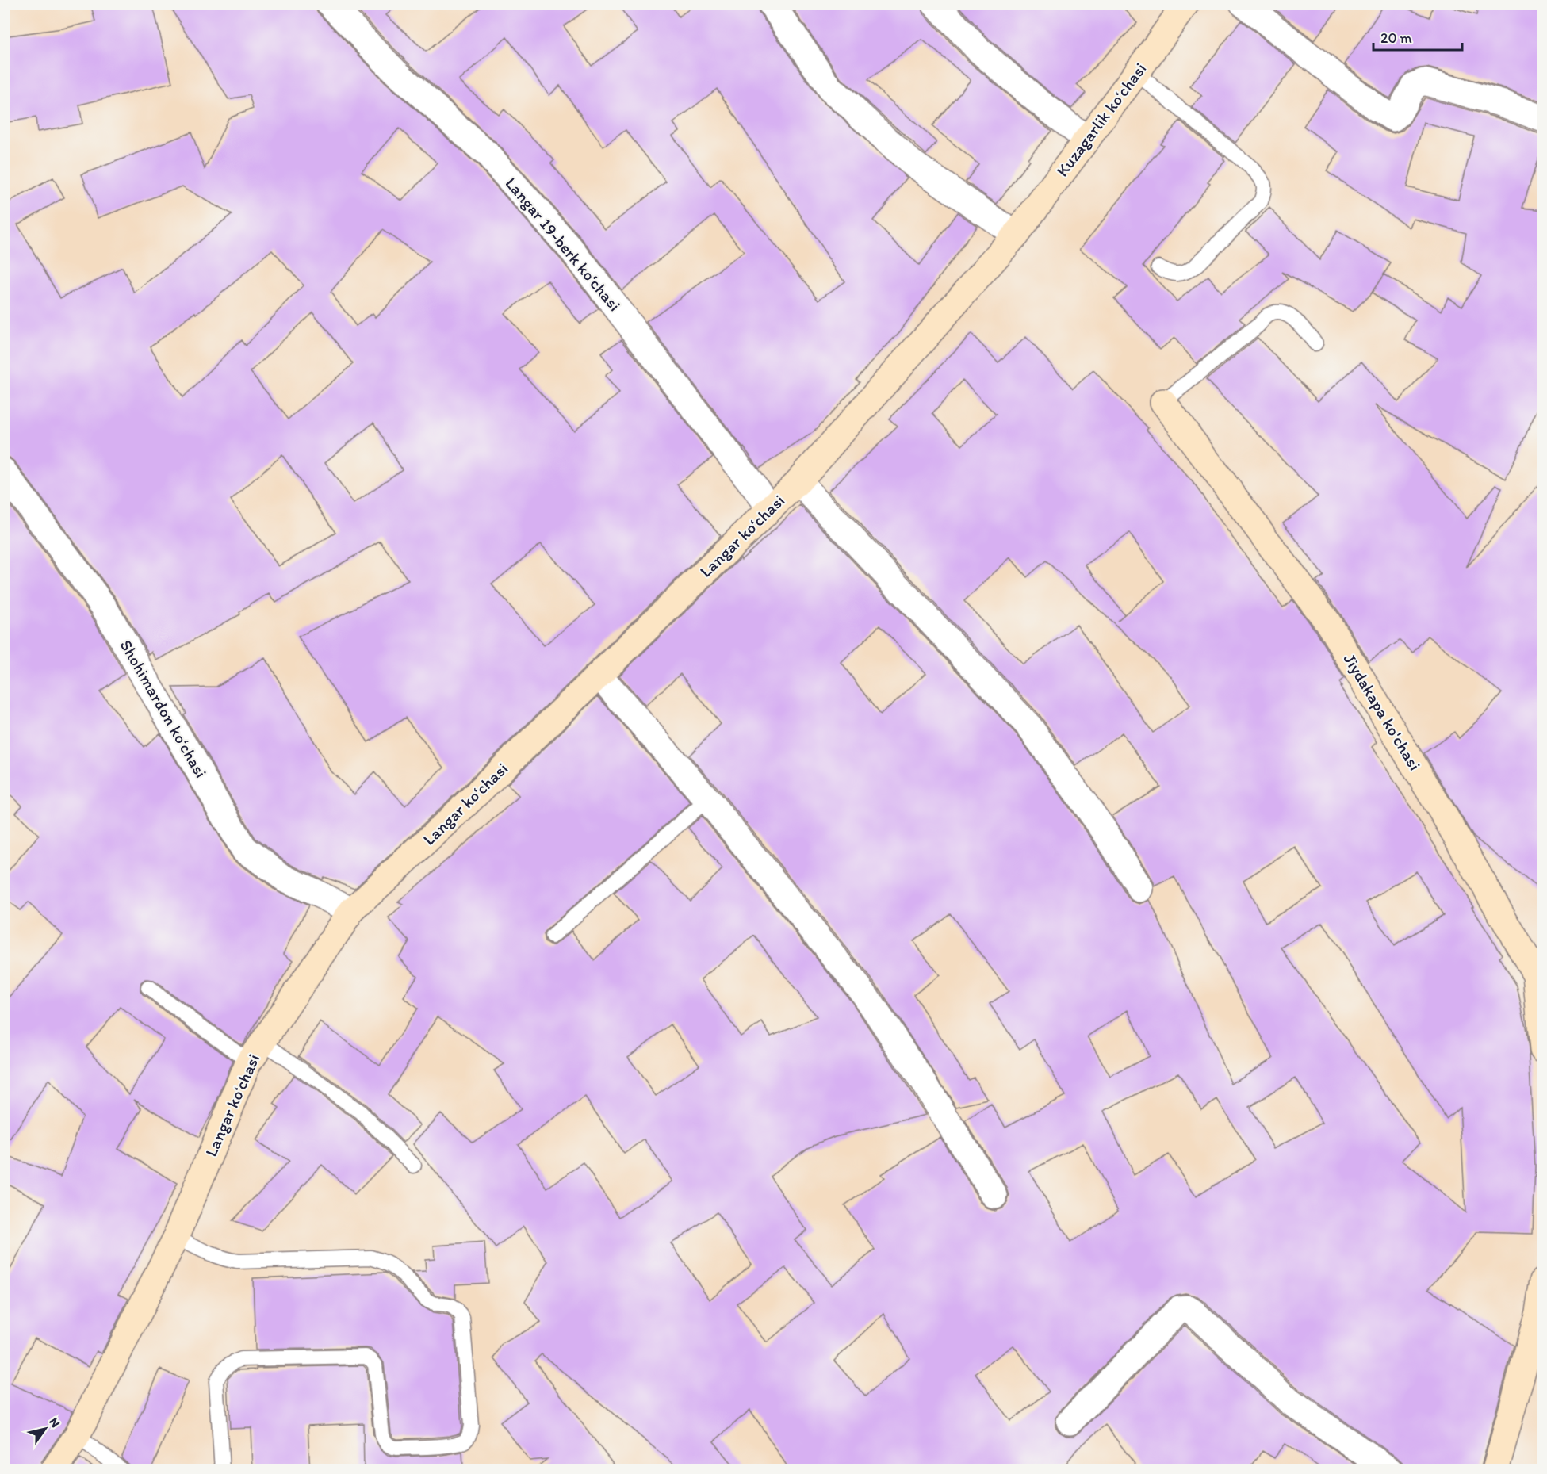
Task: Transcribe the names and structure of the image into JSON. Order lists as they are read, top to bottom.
{
  "streets": {
    "street": [
      "Kuzagarlik koʻchasi",
      "Langar 19-berk koʻchasi",
      "Langar koʻchasi",
      "Shohimardon koʻchasi",
      "Jiydakapa ko'chasi"
    ]
  },
  "crossings": [
    ["Kuzagarlik koʻchasi", "Langar koʻchasi"],
    ["Langar 19-berk koʻchasi", "Langar koʻchasi"],
    ["Langar koʻchasi", "Shohimardon koʻchasi"]
  ],
  "scale_bar": "20 m",
  "north": "top right"
}
